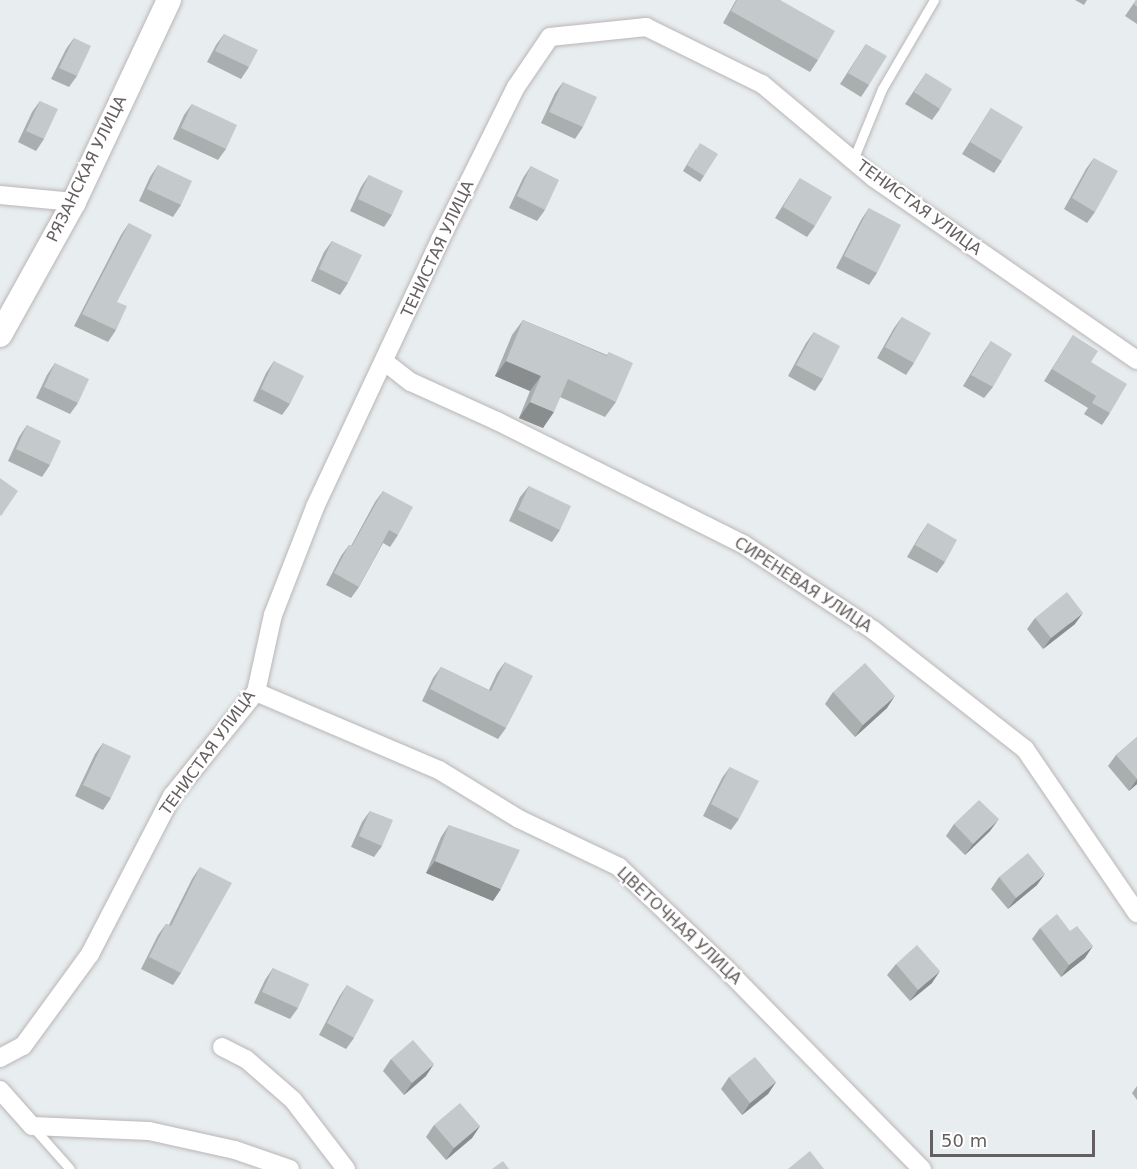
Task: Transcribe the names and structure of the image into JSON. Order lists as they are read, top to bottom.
{
  "streets": {
    "main road": ["РЯЗАНСКАЯ УЛИЦА"],
    "street": ["ТЕНИСТАЯ УЛИЦА", "СИРЕНЕВАЯ УЛИЦА", "ЦВЕТОЧНАЯ УЛИЦА"]
  },
  "crossings": [
    ["ТЕНИСТАЯ УЛИЦА", "СИРЕНЕВАЯ УЛИЦА"],
    ["ТЕНИСТАЯ УЛИЦА", "ЦВЕТОЧНАЯ УЛИЦА"]
  ],
  "scale_bar": "50 m"
}
